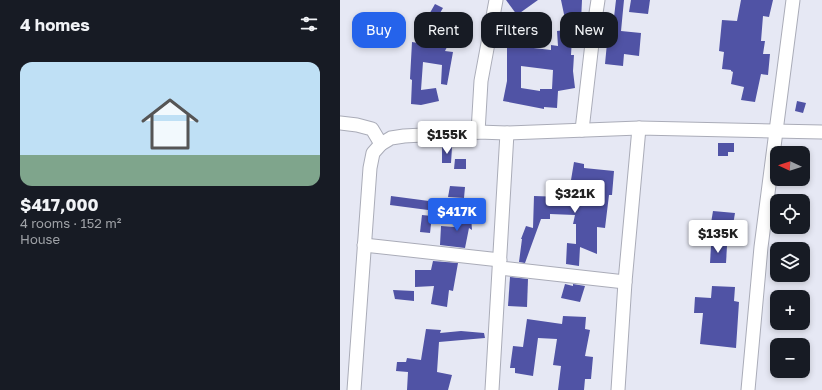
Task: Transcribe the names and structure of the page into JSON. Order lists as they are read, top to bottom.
{
  "north": "left",
  "page": {
    "heading": "4 homes",
    "chip": [
      "Buy",
      "Rent",
      "Filters",
      "New"
    ],
    "list": [
      {
        "name": "$417,000",
        "note": "4 rooms · 152 m² · House"
      }
    ],
    "price": [
      "$155K",
      "$321K",
      "$417K",
      "$135K"
    ],
    "map_buttons": ["+", "−"]
  }
}
